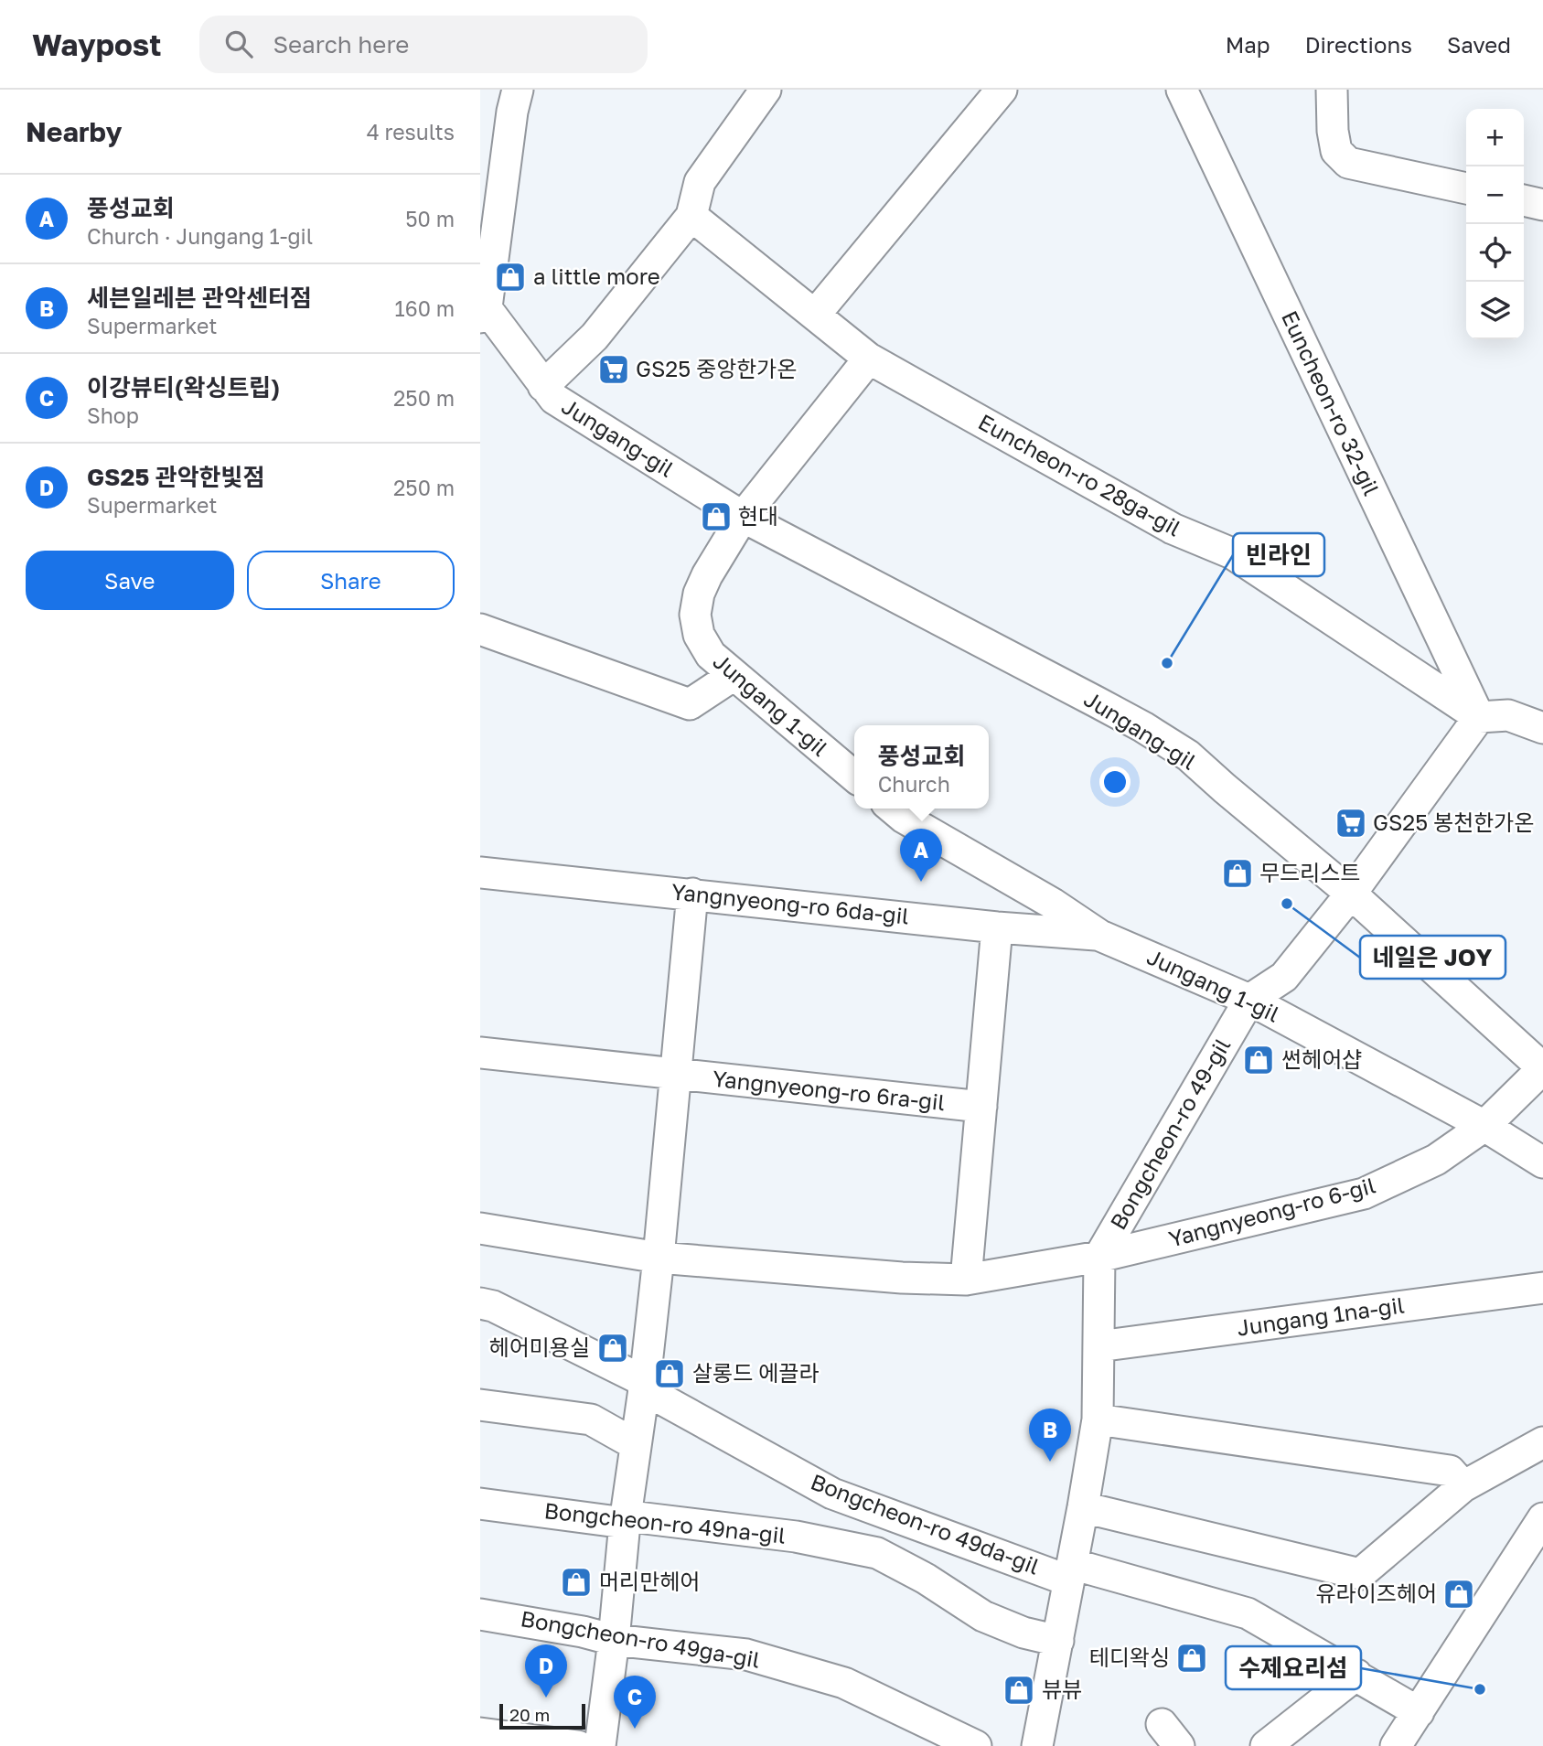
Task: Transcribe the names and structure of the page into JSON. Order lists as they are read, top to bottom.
{
  "streets": {
    "street": [
      "Euncheon-ro 32-gil",
      "Jungang-gil",
      "Euncheon-ro 28ga-gil",
      "Jungang 1-gil",
      "Yangnyeong-ro 6da-gil",
      "Yangnyeong-ro 6ra-gil",
      "Bongcheon-ro 49-gil",
      "Yangnyeong-ro 6-gil",
      "Jungang 1na-gil",
      "Bongcheon-ro 49na-gil",
      "Bongcheon-ro 49da-gil",
      "Bongcheon-ro 49ga-gil"
    ]
  },
  "crossings": [
    ["Euncheon-ro 32-gil", "Euncheon-ro 28ga-gil"],
    ["Jungang-gil", "Jungang 1-gil"],
    ["Jungang-gil", "Bongcheon-ro 49-gil"],
    ["Jungang-gil", "Yangnyeong-ro 6-gil"],
    ["Jungang 1-gil", "Yangnyeong-ro 6da-gil"],
    ["Jungang 1-gil", "Bongcheon-ro 49-gil"],
    ["Jungang 1-gil", "Yangnyeong-ro 6-gil"],
    ["Bongcheon-ro 49-gil", "Yangnyeong-ro 6-gil"],
    ["Bongcheon-ro 49-gil", "Jungang 1na-gil"],
    ["Bongcheon-ro 49-gil", "Bongcheon-ro 49na-gil"],
    ["Bongcheon-ro 49-gil", "Bongcheon-ro 49da-gil"]
  ],
  "places": {
    "shop": [
      "a little more",
      "현대",
      "무드리스트",
      "썬헤어샵",
      "헤어미용실",
      "살롱드 에끌라",
      "머리만헤어",
      "유라이즈헤어",
      "테디왁싱",
      "뷰뷰"
    ],
    "supermarket": ["GS25 중앙한가온", "GS25 봉천한가온"],
    "other": ["빈라인", "네일은 JOY", "수제요리섬"]
  },
  "scale_bar": "20 m",
  "page": {
    "header": "Waypost",
    "search": "Search here",
    "nav": ["Map", "Directions", "Saved"],
    "heading": ["Nearby", "4 results"],
    "map_buttons": ["+", "−"],
    "list": [
      {
        "mark": "A",
        "name": "풍성교회",
        "note": "Church · Jungang 1-gil",
        "value": "50 m"
      },
      {
        "mark": "B",
        "name": "세븐일레븐 관악센터점",
        "note": "Supermarket",
        "value": "160 m"
      },
      {
        "mark": "C",
        "name": "이강뷰티(왁싱트립)",
        "note": "Shop",
        "value": "250 m"
      },
      {
        "mark": "D",
        "name": "GS25 관악한빛점",
        "note": "Supermarket",
        "value": "250 m"
      }
    ],
    "buttons": ["Save", "Share"],
    "popup": ["풍성교회", "Church"],
    "pins": [
      "A",
      "B",
      "D",
      "C"
    ],
    "scale": "20 m"
  }
}
